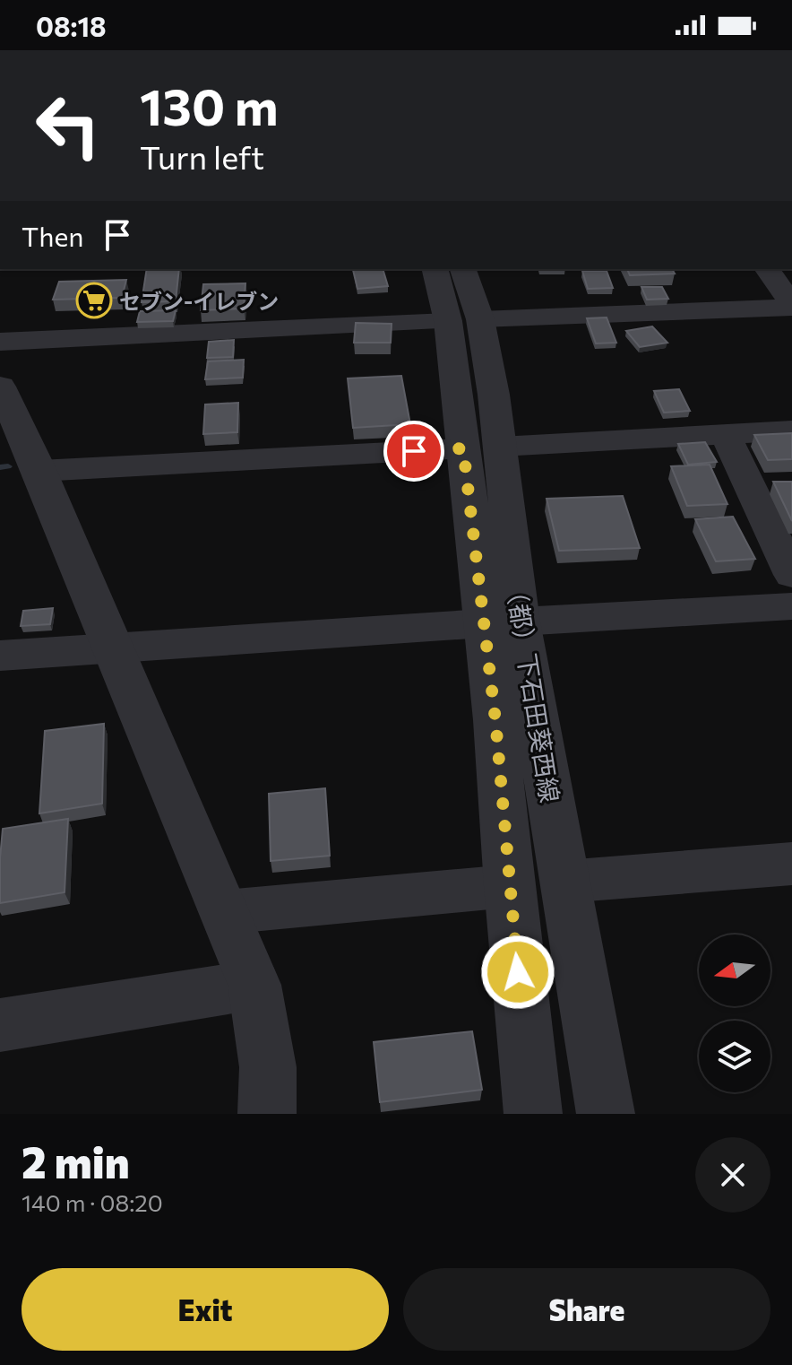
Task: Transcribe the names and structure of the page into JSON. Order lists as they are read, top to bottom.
{
  "streets": {
    "street": ["（都）下石田葵西線"]
  },
  "places": {
    "supermarket": ["セブン-イレブン"]
  },
  "north": "left",
  "page": {
    "status": "08:18",
    "turn": ["130 m", "Turn left"],
    "then": "Then",
    "heading": ["2 min", "140 m · 08:20"],
    "buttons": ["Exit", "Share"]
  }
}
